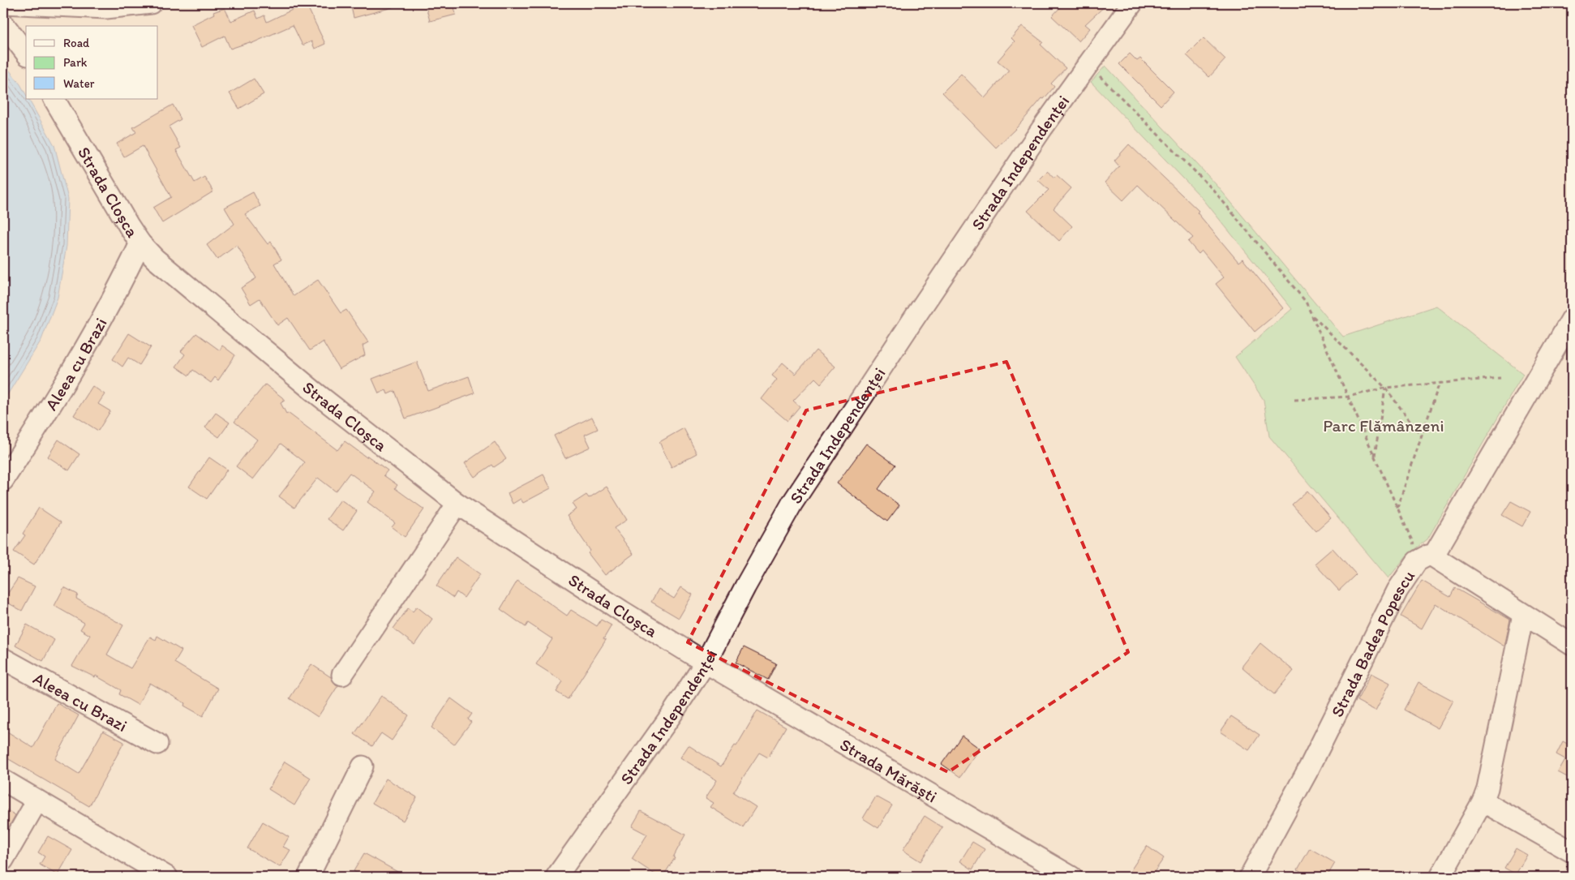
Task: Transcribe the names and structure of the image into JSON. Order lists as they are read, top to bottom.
{
  "streets": {
    "street": [
      "Strada Independenței",
      "Strada Cloșca",
      "Aleea cu Brazi",
      "Strada Badea Popescu",
      "Strada Mărăști"
    ]
  },
  "crossings": [
    ["Strada Independenței", "Strada Cloșca"],
    ["Strada Independenței", "Strada Mărăști"],
    ["Strada Cloșca", "Aleea cu Brazi"],
    ["Strada Cloșca", "Strada Mărăști"]
  ],
  "parks": ["Parc Flămânzeni"],
  "legend": ["Road", "Park", "Water"]
}
